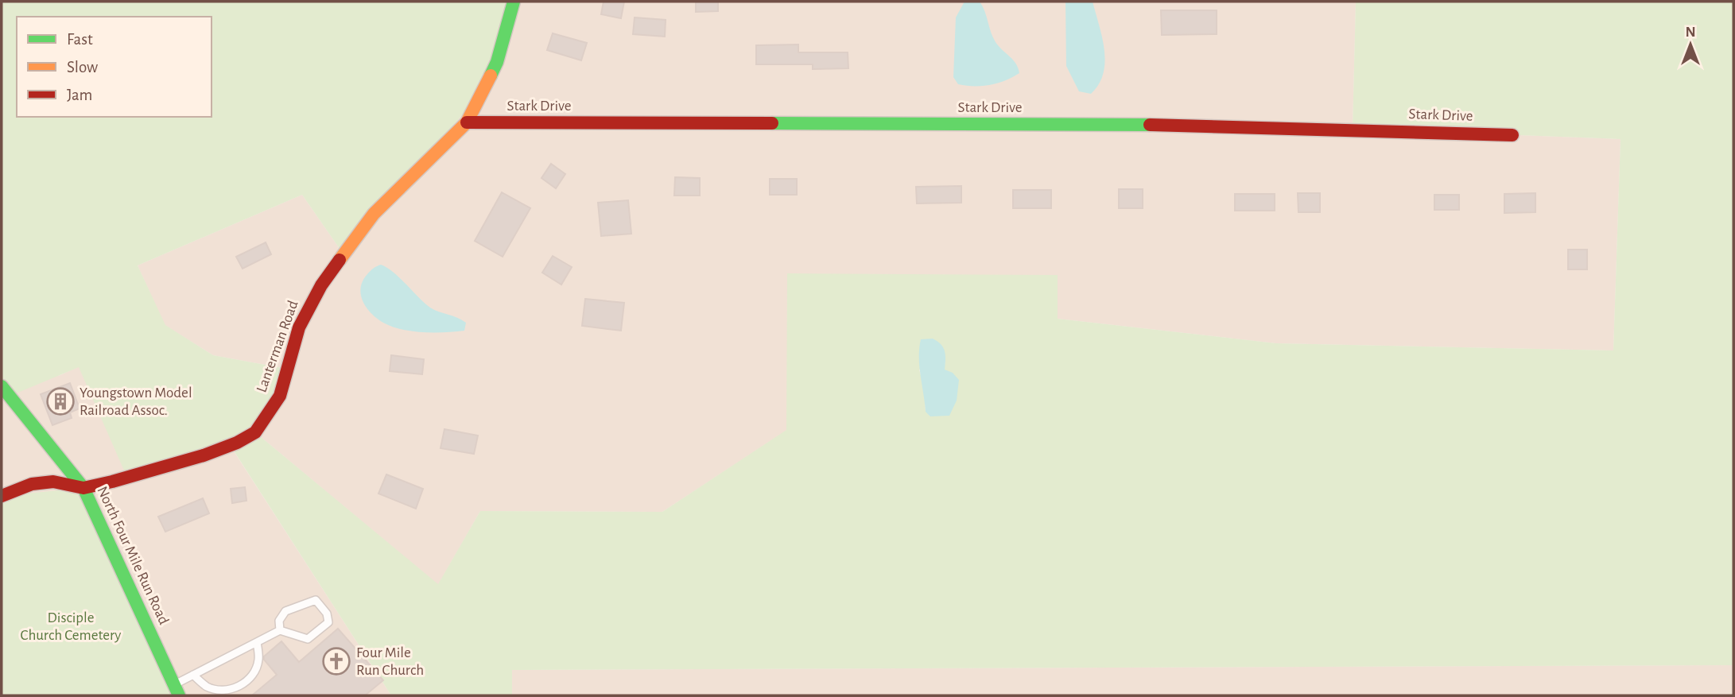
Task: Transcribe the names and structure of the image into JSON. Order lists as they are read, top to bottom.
{
  "streets": {
    "street": ["Stark Drive", "Lanterman Road", "North Four Mile Run Road"]
  },
  "crossings": [
    ["Stark Drive", "Lanterman Road"],
    ["Lanterman Road", "North Four Mile Run Road"]
  ],
  "parks": ["Disciple Church Cemetery"],
  "places": {
    "building": ["Youngstown Model Railroad Assoc."],
    "church": ["Four Mile Run Church"]
  },
  "legend": ["Fast", "Slow", "Jam"],
  "north": "top"
}
